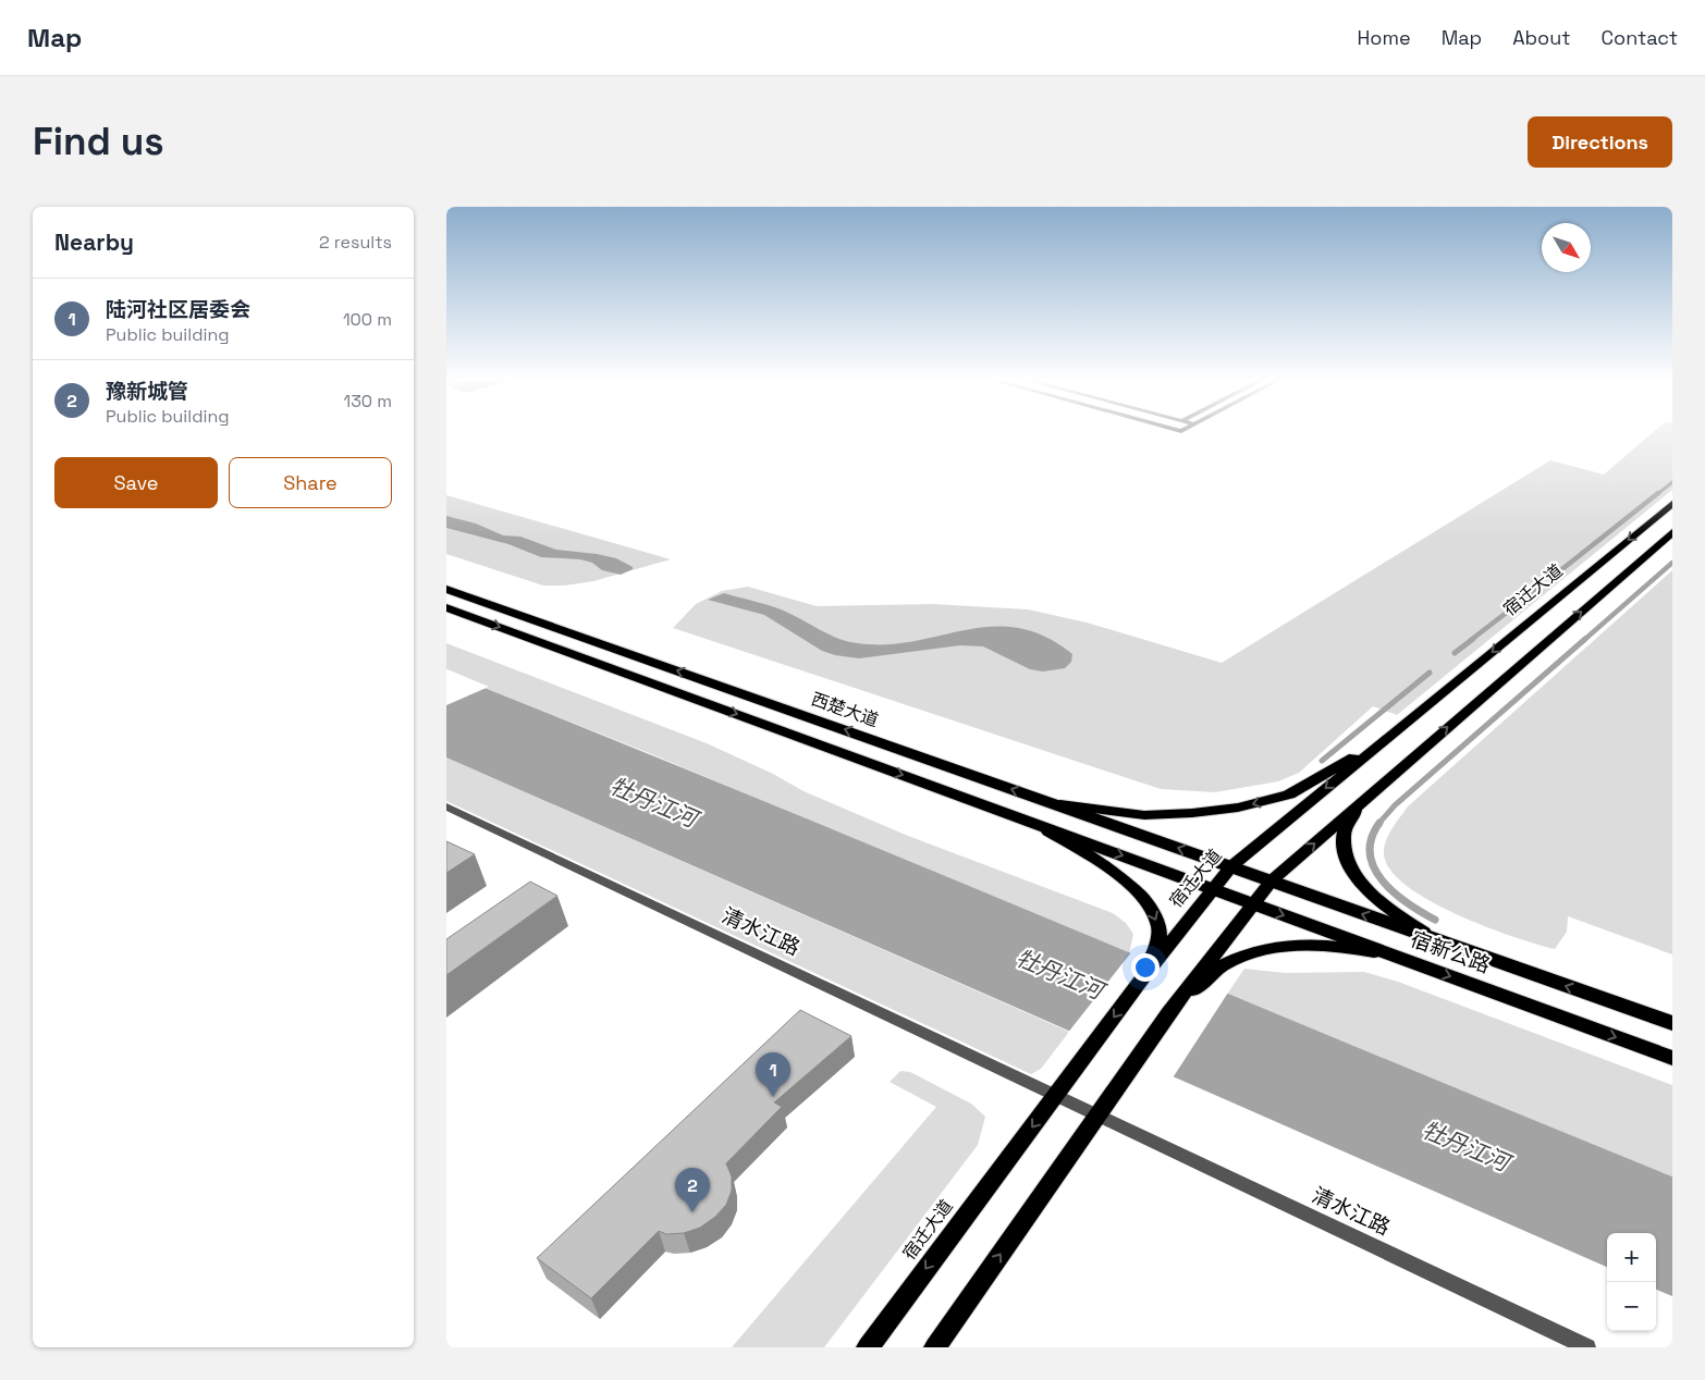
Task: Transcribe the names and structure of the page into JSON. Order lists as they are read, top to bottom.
{
  "streets": {
    "highway": ["西楚大道", "宿新公路"],
    "main road": ["宿迁大道"],
    "street": ["清水江路"]
  },
  "crossings": [
    ["宿迁大道", "西楚大道"],
    ["宿迁大道", "清水江路"],
    ["宿迁大道", "宿新公路"],
    ["西楚大道", "宿新公路"]
  ],
  "water": ["牡丹江河"],
  "north": "bottom right",
  "page": {
    "header": "Map",
    "nav": [
      "Home",
      "Map",
      "About",
      "Contact"
    ],
    "buttons": [
      "Directions",
      ["Save", "Share"]
    ],
    "title": "Find us",
    "heading": ["Nearby", "2 results"],
    "list": [
      {
        "mark": "1",
        "name": "陆河社区居委会",
        "note": "Public building",
        "value": "100 m"
      },
      {
        "mark": "2",
        "name": "豫新城管",
        "note": "Public building",
        "value": "130 m"
      }
    ],
    "pins": ["1", "2"],
    "map_buttons": ["+", "−"]
  }
}
